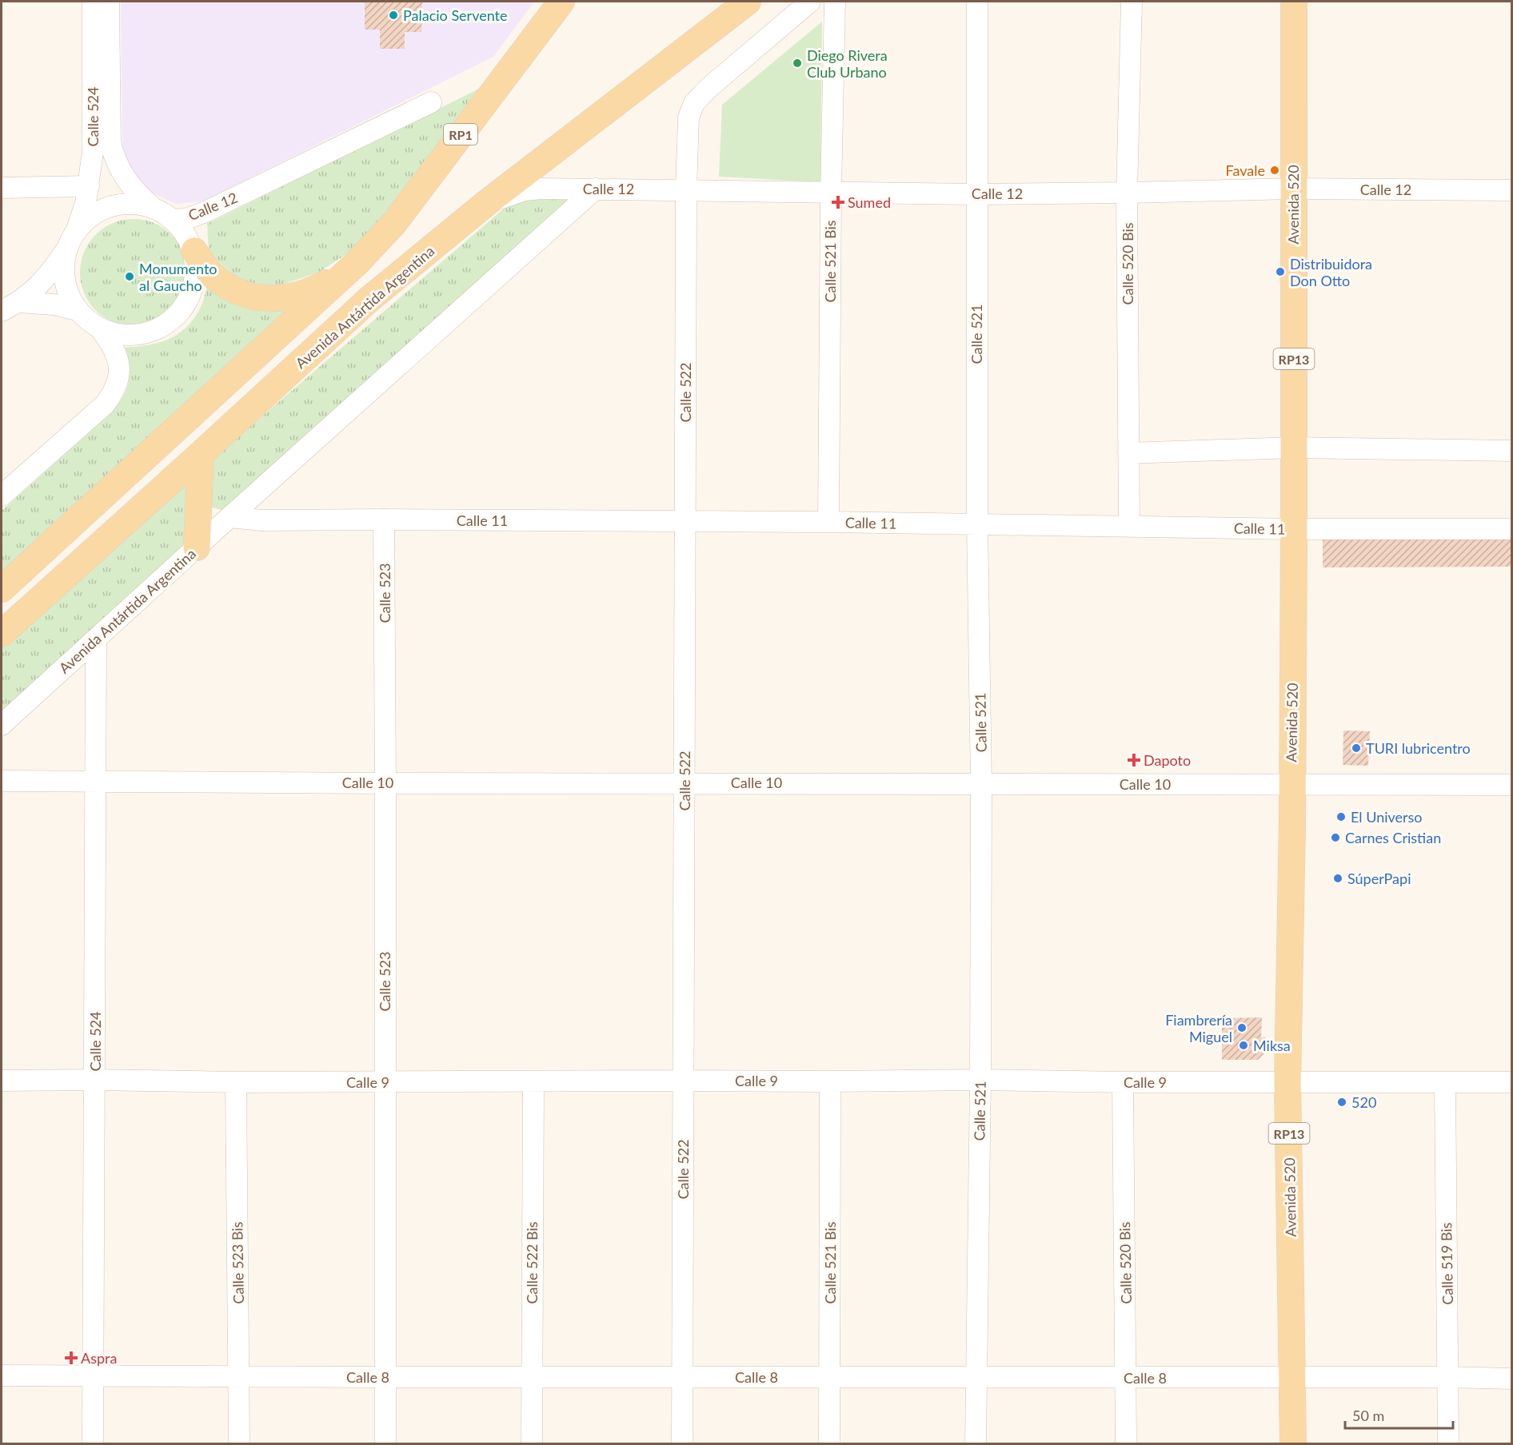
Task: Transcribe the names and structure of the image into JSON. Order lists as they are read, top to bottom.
{
  "streets": {
    "main road": [
      "RP1",
      "Avenida 520",
      "Avenida Antártida Argentina",
      "RP13"
    ],
    "street": [
      "Calle 524",
      "Calle 12",
      "Calle 521 Bis",
      "Calle 520 Bis",
      "Calle 521",
      "Calle 522",
      "Calle 11",
      "Calle 523",
      "Calle 10",
      "Calle 9",
      "Calle 523 Bis",
      "Calle 522 Bis",
      "Calle 519 Bis",
      "Calle 8"
    ]
  },
  "crossings": [
    ["Calle 524", "Calle 12"],
    ["Calle 524", "Avenida Antártida Argentina"],
    ["Calle 524", "Calle 10"],
    ["Calle 524", "Calle 9"],
    ["Calle 524", "Calle 8"],
    ["Calle 12", "Avenida 520"],
    ["Calle 12", "Calle 521 Bis"],
    ["Calle 12", "Calle 520 Bis"],
    ["Calle 12", "Avenida Antártida Argentina"],
    ["Calle 12", "Calle 521"],
    ["Calle 12", "Calle 522"],
    ["Avenida 520", "Calle 11"],
    ["Avenida 520", "Calle 10"],
    ["Avenida 520", "Calle 9"],
    ["Avenida 520", "Calle 8"],
    ["Calle 521 Bis", "Calle 11"],
    ["Calle 521 Bis", "Calle 9"],
    ["Calle 521 Bis", "Calle 8"],
    ["Calle 520 Bis", "Calle 11"],
    ["Calle 520 Bis", "Calle 9"],
    ["Calle 520 Bis", "Calle 8"],
    ["Avenida Antártida Argentina", "Calle 11"],
    ["Calle 521", "Calle 11"],
    ["Calle 521", "Calle 10"],
    ["Calle 521", "Calle 9"],
    ["Calle 521", "Calle 8"],
    ["Calle 522", "Calle 11"],
    ["Calle 522", "Calle 10"],
    ["Calle 522", "Calle 9"],
    ["Calle 522", "Calle 8"],
    ["Calle 11", "Calle 523"],
    ["Calle 523", "Calle 10"],
    ["Calle 523", "Calle 9"],
    ["Calle 523", "Calle 8"],
    ["Calle 9", "Calle 523 Bis"],
    ["Calle 9", "Calle 522 Bis"],
    ["Calle 9", "Calle 519 Bis"],
    ["Calle 523 Bis", "Calle 8"],
    ["Calle 522 Bis", "Calle 8"],
    ["Calle 519 Bis", "Calle 8"]
  ],
  "places": {
    "other": [
      "Palacio Servente",
      "Diego Rivera Club Urbano",
      "Favale",
      "Distribuidora Don Otto",
      "Monumento al Gaucho",
      "TURI lubricentro",
      "El Universo",
      "Carnes Cristian",
      "SúperPapi",
      "Fiambrería Miguel",
      "Miksa",
      "520"
    ],
    "health": ["Sumed", "Dapoto", "Aspra"]
  },
  "scale_bar": "50 m"
}
